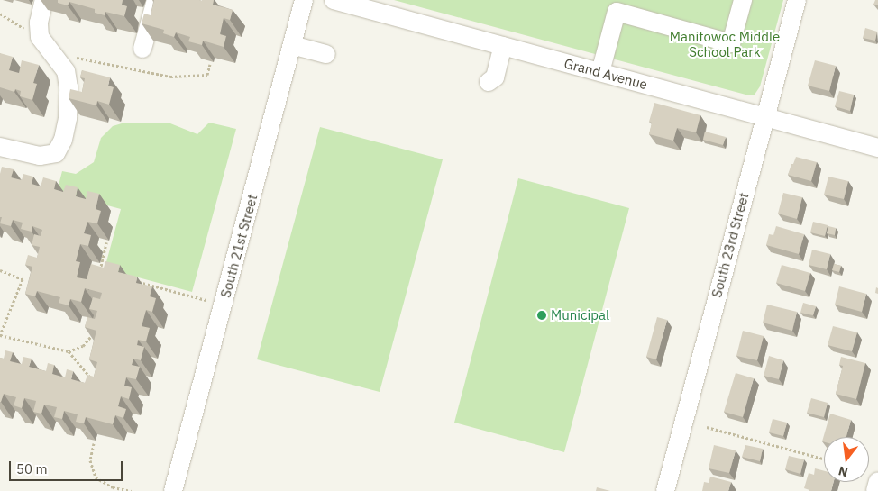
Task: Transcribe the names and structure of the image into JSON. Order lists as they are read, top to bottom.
{
  "streets": {
    "street": ["Grand Avenue", "South 23rd Street", "South 21st Street"]
  },
  "crossings": [
    ["Grand Avenue", "South 23rd Street"]
  ],
  "parks": ["Manitowoc Middle School Park"],
  "places": ["Municipal"],
  "scale_bar": "50 m",
  "north": "bottom"
}
